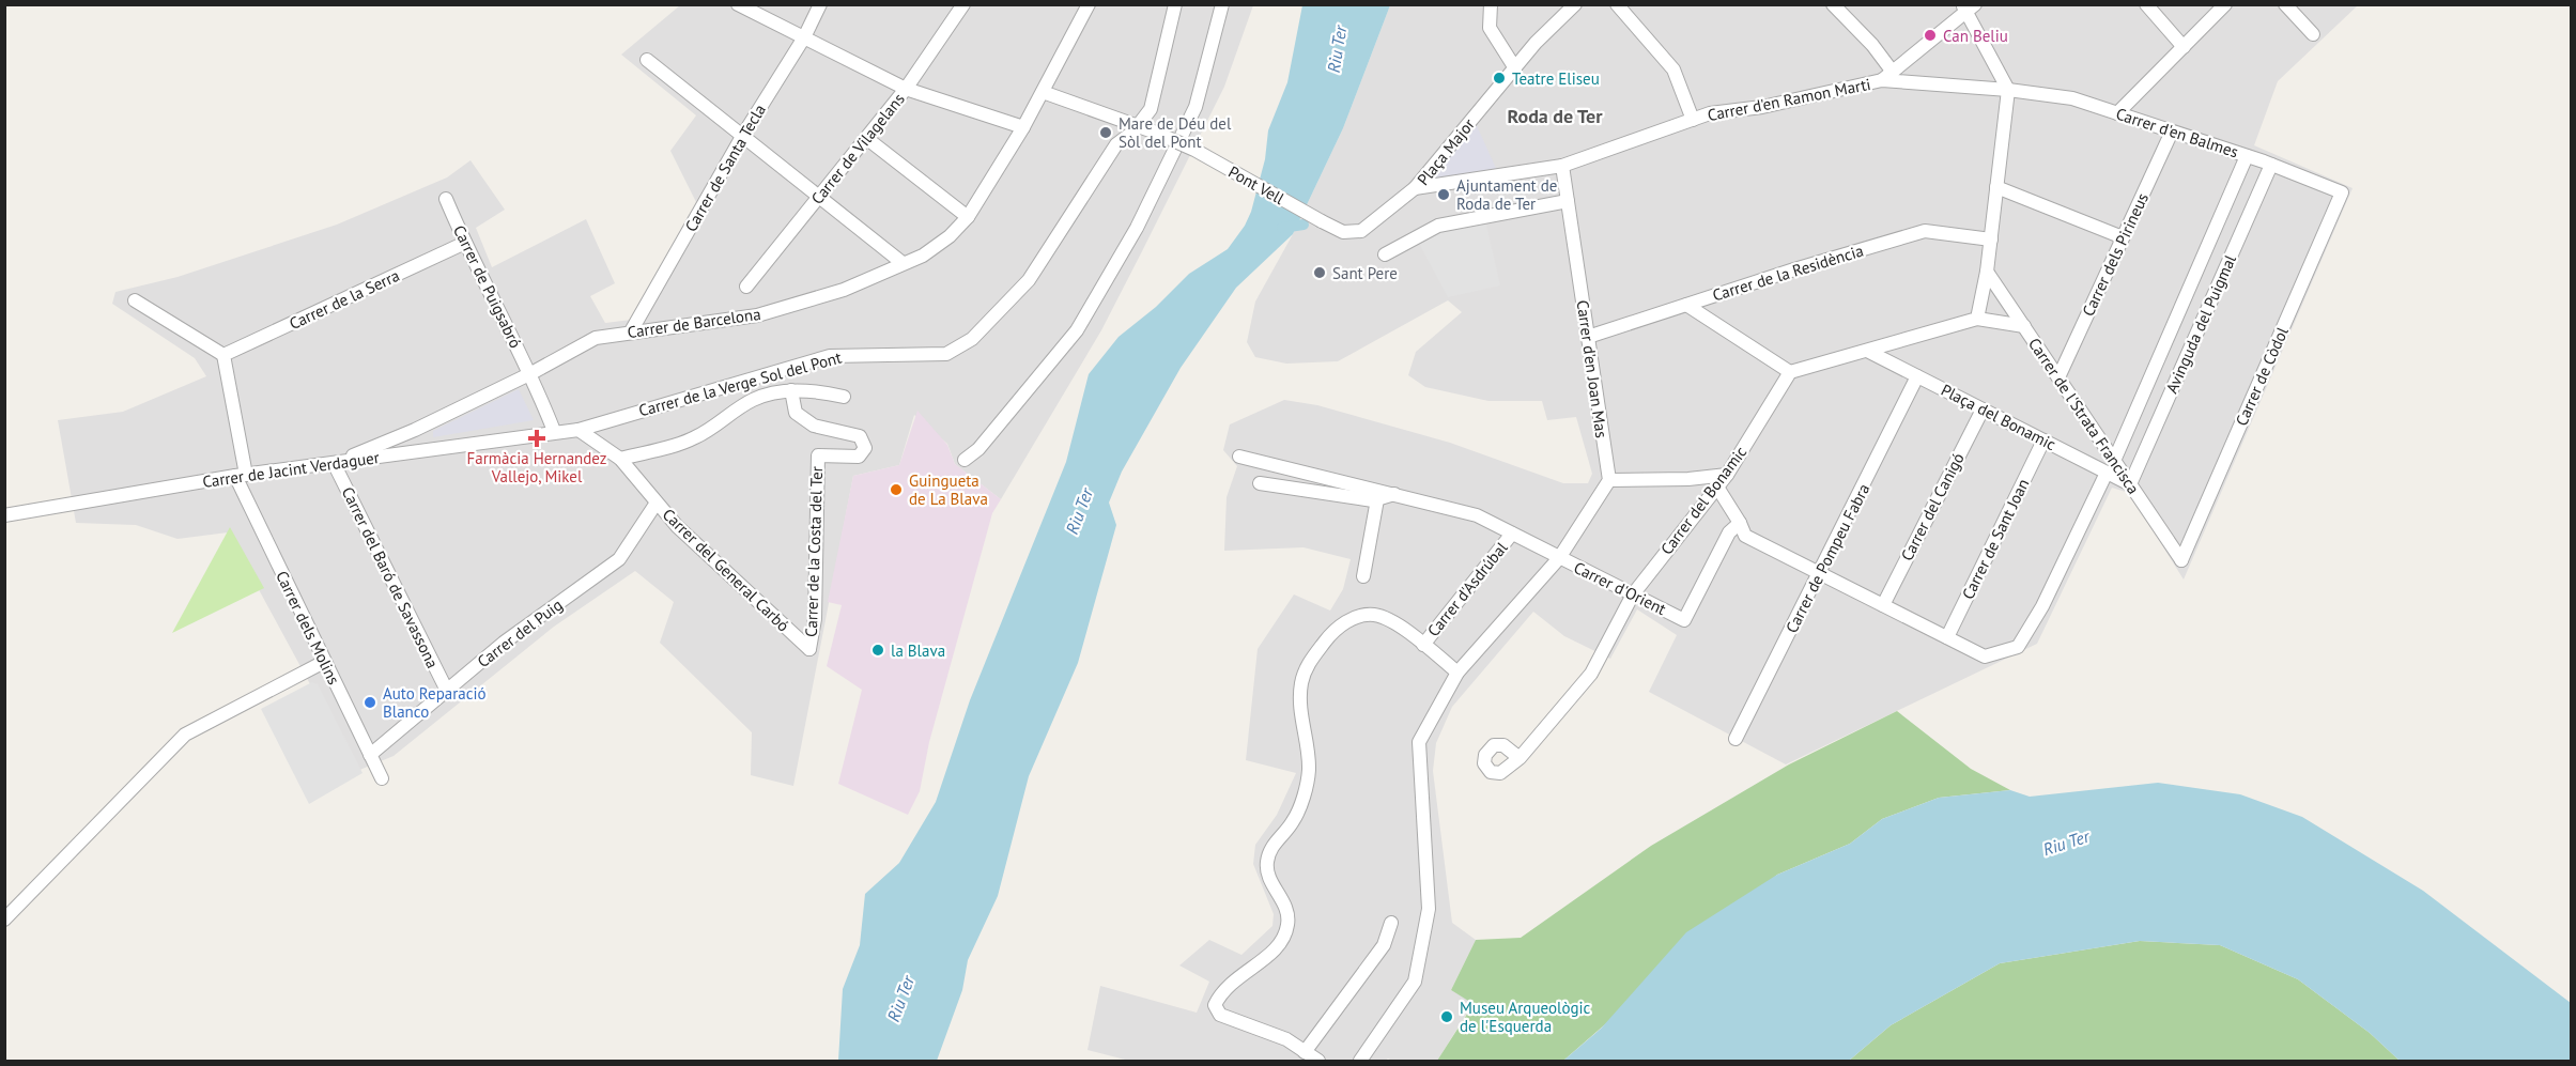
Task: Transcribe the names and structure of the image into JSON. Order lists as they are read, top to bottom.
{
  "streets": {
    "street": [
      "Carrer d'en Ramon Marti",
      "Carrer d'en Balmes",
      "Carrer de Vilagelans",
      "Plaça Major",
      "Carrer de Santa Tecla",
      "Pont Vell",
      "Carrer dels Pirineus",
      "Carrer de la Residència",
      "Carrer de Puigsabró",
      "Carrer de la Serra",
      "Carrer de Barcelona",
      "Avinguda del Puigmal",
      "Carrer d'en Joan Mas",
      "Carrer de Còdol",
      "Carrer de la Verge Sol del Pont",
      "Carrer de l'Strata Francisca",
      "Plaça del Bonamic",
      "Carrer de Jacint Verdaguer",
      "Carrer del Bonamic",
      "Carrer del Canigó",
      "Carrer de Sant Joan",
      "Carrer de la Costa del Ter",
      "Carrer de Pompeu Fabra",
      "Carrer del General Carbó",
      "Carrer del Baró de Savassona",
      "Carrer d'Orient",
      "Carrer d'Asdrúbal",
      "Carrer dels Molins",
      "Carrer del Puig"
    ]
  },
  "crossings": [
    ["Carrer d'en Ramon Marti", "Carrer d'en Balmes"],
    ["Carrer d'en Ramon Marti", "Plaça Major"],
    ["Carrer d'en Ramon Marti", "Carrer d'en Joan Mas"],
    ["Carrer d'en Balmes", "Carrer dels Pirineus"],
    ["Carrer d'en Balmes", "Avinguda del Puigmal"],
    ["Carrer d'en Balmes", "Carrer de Còdol"],
    ["Plaça Major", "Pont Vell"],
    ["Carrer de Santa Tecla", "Carrer de Barcelona"],
    ["Pont Vell", "Carrer de Barcelona"],
    ["Pont Vell", "Carrer de la Verge Sol del Pont"],
    ["Carrer dels Pirineus", "Carrer de l'Strata Francisca"],
    ["Carrer de la Residència", "Carrer d'en Joan Mas"],
    ["Carrer de Puigsabró", "Carrer de la Serra"],
    ["Carrer de Puigsabró", "Carrer de Barcelona"],
    ["Carrer de Puigsabró", "Carrer de Jacint Verdaguer"],
    ["Carrer de Barcelona", "Carrer de Jacint Verdaguer"],
    ["Carrer de Barcelona", "Carrer del Baró de Savassona"],
    ["Avinguda del Puigmal", "Carrer de l'Strata Francisca"],
    ["Avinguda del Puigmal", "Plaça del Bonamic"],
    ["Avinguda del Puigmal", "Carrer del Bonamic"],
    ["Avinguda del Puigmal", "Carrer del Canigó"],
    ["Avinguda del Puigmal", "Carrer de Sant Joan"],
    ["Avinguda del Puigmal", "Carrer de Pompeu Fabra"],
    ["Avinguda del Puigmal", "Carrer d'Orient"],
    ["Carrer de Còdol", "Carrer de l'Strata Francisca"],
    ["Carrer de la Verge Sol del Pont", "Carrer de Jacint Verdaguer"],
    ["Carrer de la Verge Sol del Pont", "Carrer del General Carbó"],
    ["Carrer de l'Strata Francisca", "Plaça del Bonamic"],
    ["Plaça del Bonamic", "Carrer del Canigó"],
    ["Plaça del Bonamic", "Carrer de Sant Joan"],
    ["Plaça del Bonamic", "Carrer de Pompeu Fabra"],
    ["Carrer de Jacint Verdaguer", "Carrer del General Carbó"],
    ["Carrer de Jacint Verdaguer", "Carrer del Baró de Savassona"],
    ["Carrer de Jacint Verdaguer", "Carrer dels Molins"],
    ["Carrer del Bonamic", "Carrer d'Orient"],
    ["Carrer de la Costa del Ter", "Carrer del General Carbó"],
    ["Carrer del General Carbó", "Carrer del Puig"],
    ["Carrer del Baró de Savassona", "Carrer del Puig"],
    ["Carrer d'Orient", "Carrer d'Asdrúbal"],
    ["Carrer dels Molins", "Carrer del Puig"]
  ],
  "districts": ["Roda de Ter"],
  "water": ["Riu Ter"],
  "places": {
    "other": [
      "Can Beliu",
      "Teatre Eliseu",
      "Mare de Déu del Sòl del Pont",
      "Ajuntament de Roda de Ter",
      "Sant Pere",
      "Guingueta de La Blava",
      "la Blava",
      "Auto Reparació Blanco",
      "Museu Arqueològic de l'Esquerda"
    ],
    "health": ["Farmàcia Hernandez Vallejo, Mikel"]
  }
}
